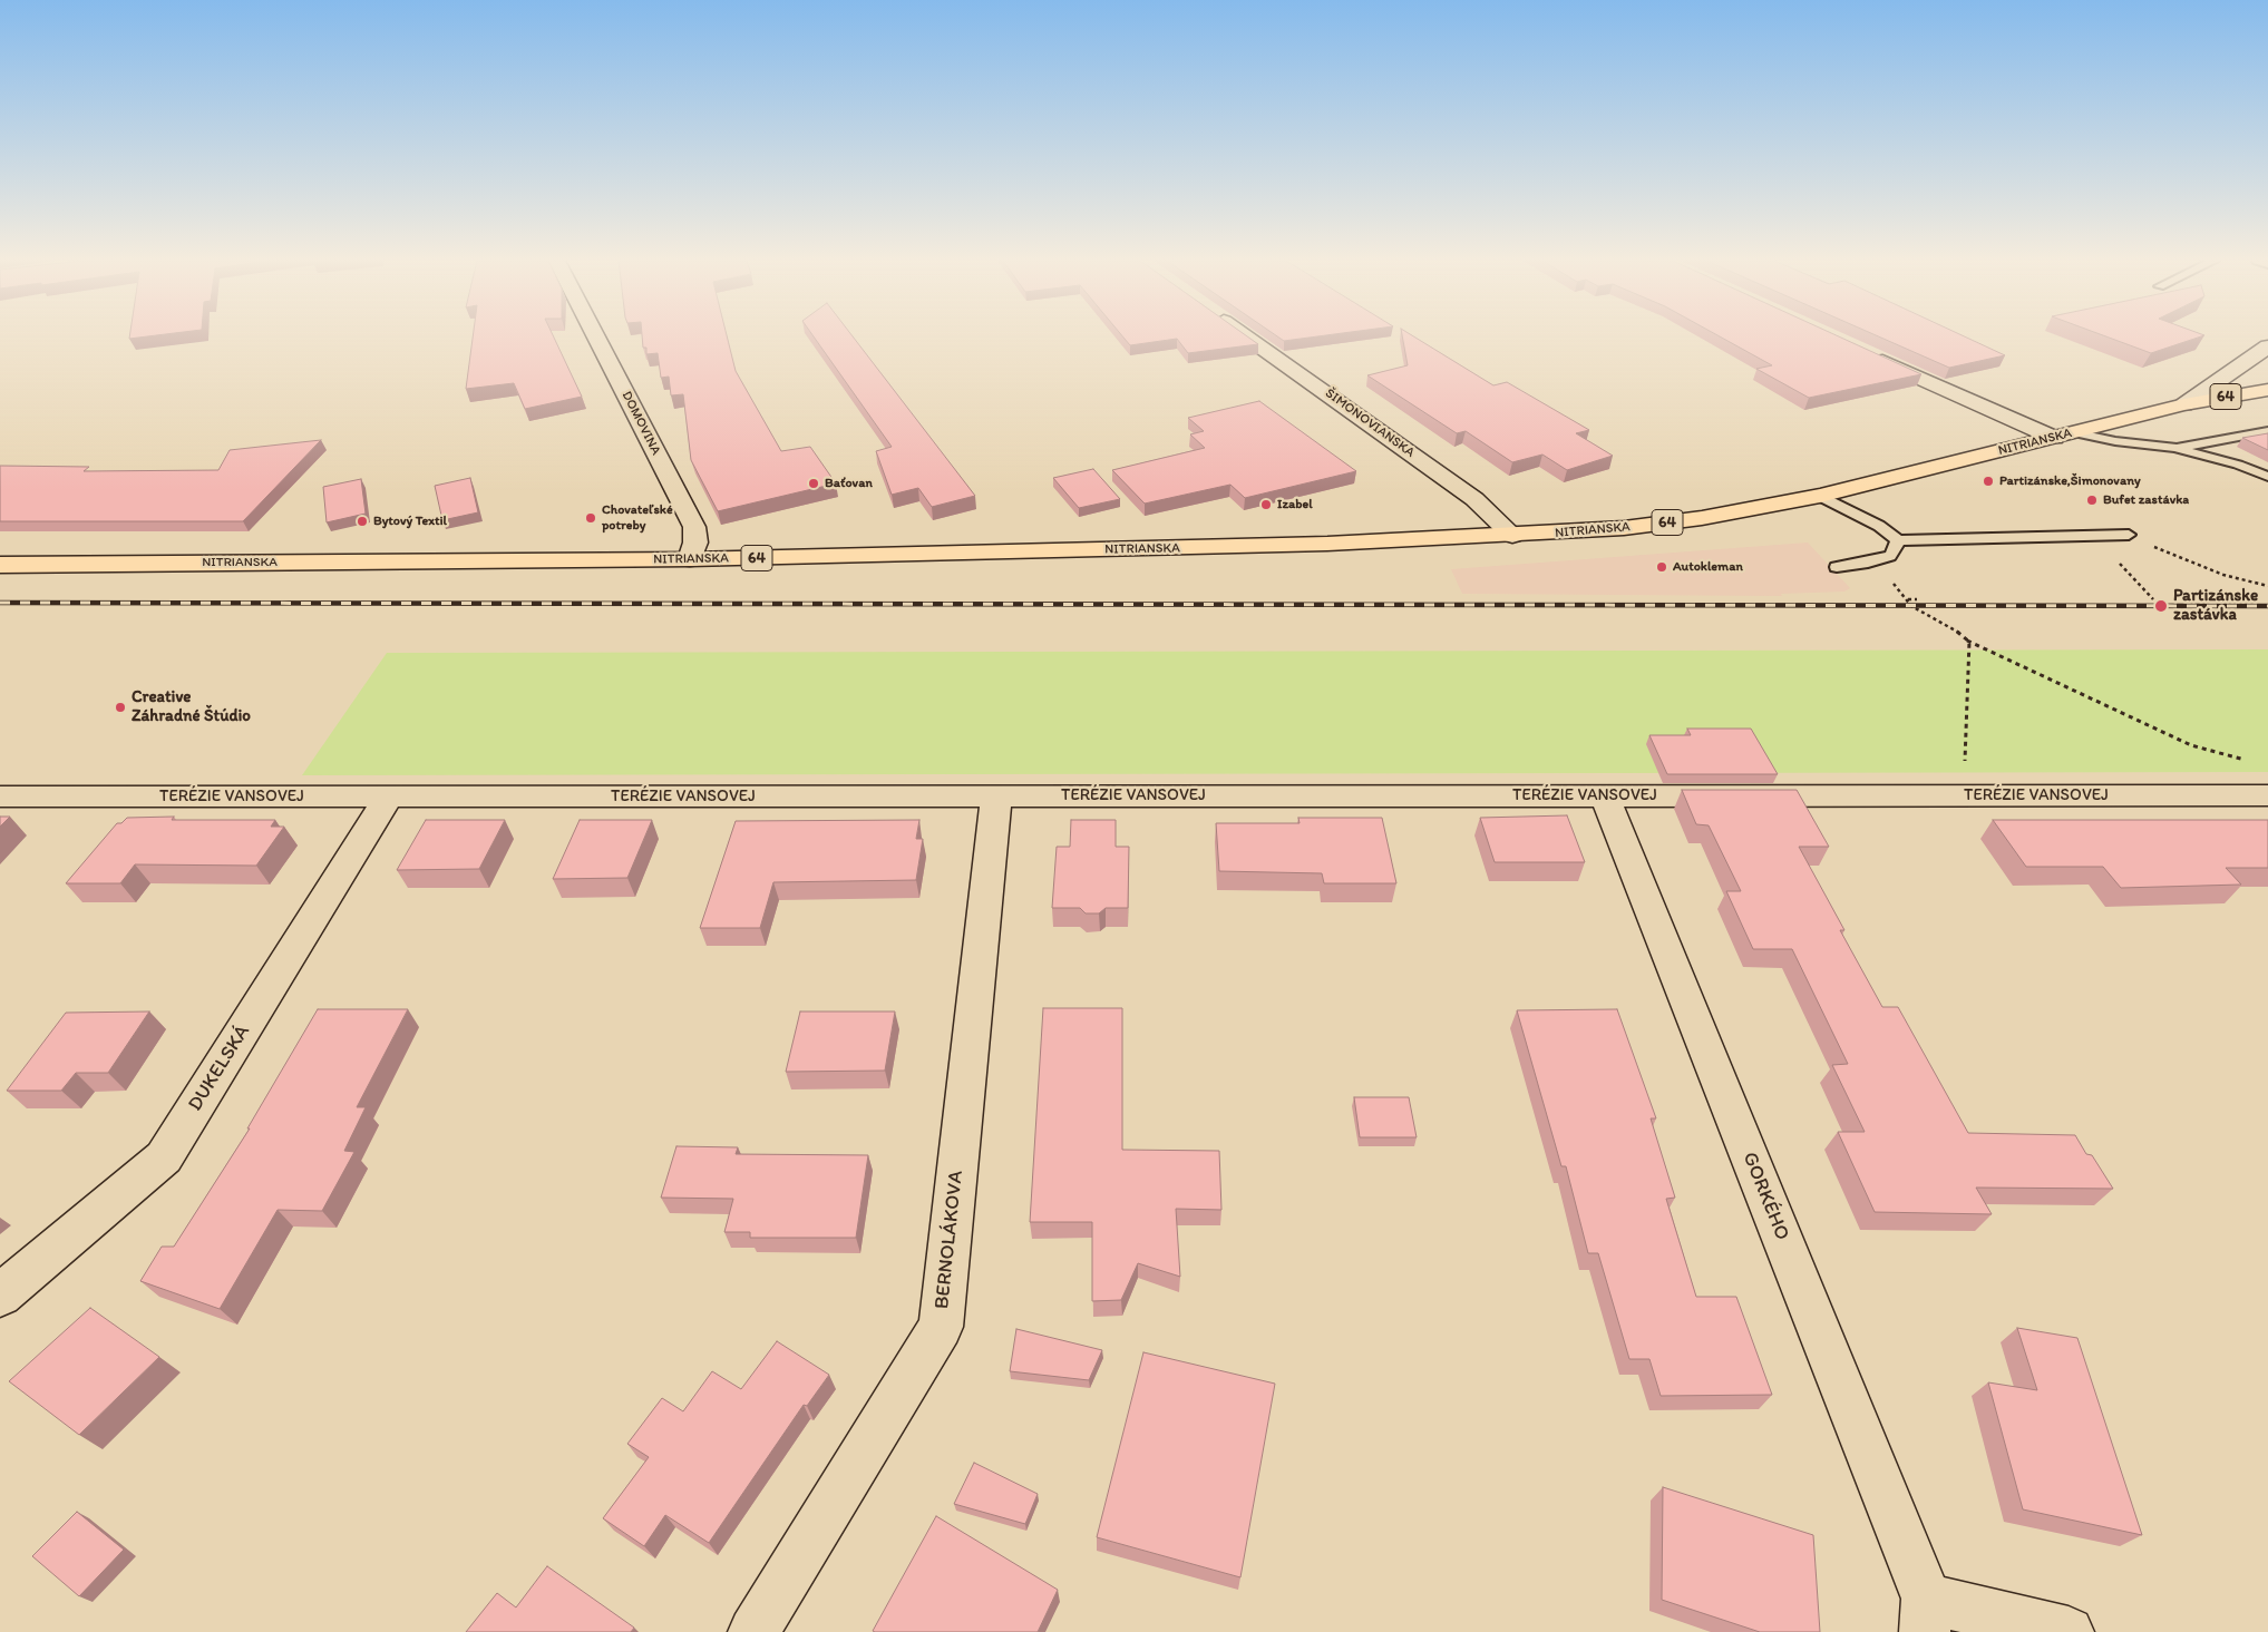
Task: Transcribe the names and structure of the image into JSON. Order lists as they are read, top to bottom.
{
  "streets": {
    "main road": ["64", "NITRIANSKA"],
    "street": [
      "DOMOVINA",
      "ŠIMONOVIANSKA",
      "TERÉZIE VANSOVEJ",
      "DUKELSKÁ",
      "GORKÉHO",
      "BERNOLÁKOVA"
    ]
  },
  "crossings": [
    ["DOMOVINA", "NITRIANSKA"],
    ["ŠIMONOVIANSKA", "NITRIANSKA"],
    ["TERÉZIE VANSOVEJ", "DUKELSKÁ"],
    ["TERÉZIE VANSOVEJ", "GORKÉHO"],
    ["TERÉZIE VANSOVEJ", "BERNOLÁKOVA"]
  ],
  "places": [
    "Partizánske,Šimonovany",
    "Baťovan",
    "Bufet zastávka",
    "Izabel",
    "Chovateľské potreby",
    "Bytový Textil",
    "Autokleman",
    "Partizánske zastávka",
    "Creative Záhradné Štúdio"
  ]
}
